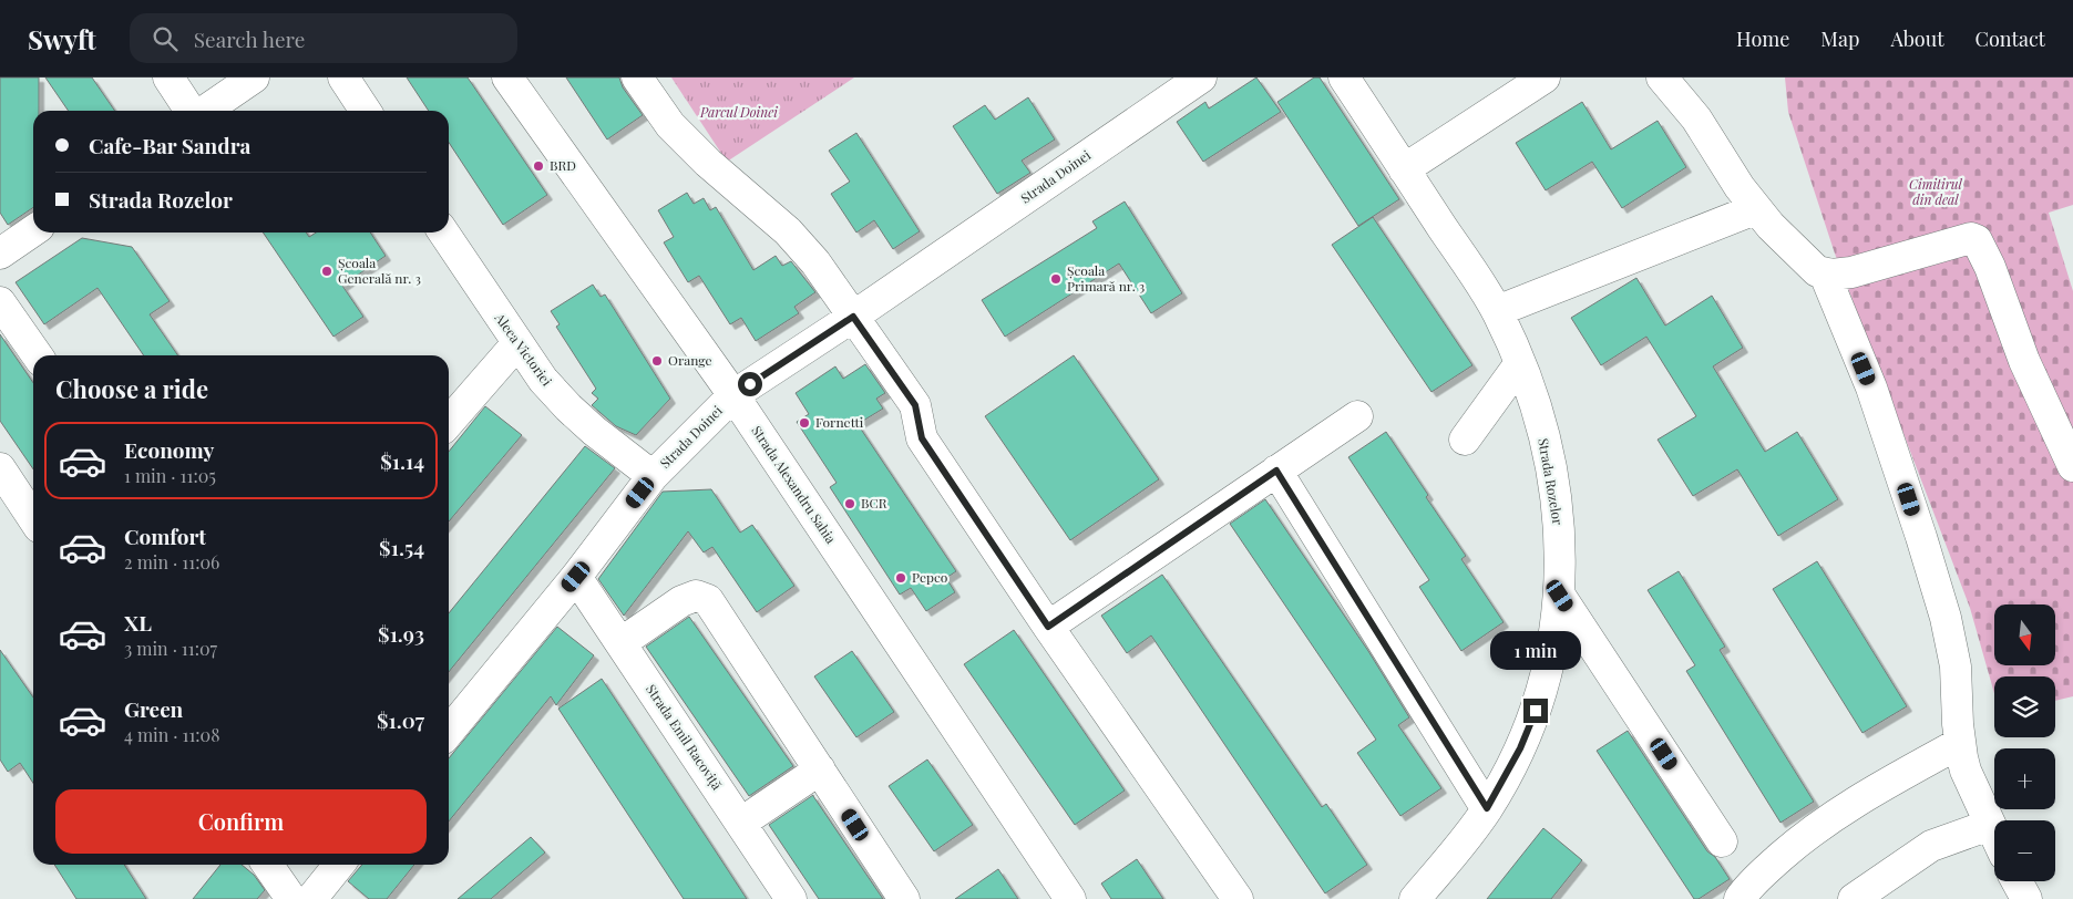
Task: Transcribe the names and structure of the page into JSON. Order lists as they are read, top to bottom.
{
  "streets": {
    "street": [
      "Strada Doinei",
      "Aleea Victoriei",
      "Strada Rozelor",
      "Strada Alexandru Sahia",
      "Strada Emil Racoviță"
    ]
  },
  "crossings": [
    ["Strada Doinei", "Aleea Victoriei"],
    ["Strada Doinei", "Strada Alexandru Sahia"],
    ["Strada Doinei", "Strada Emil Racoviță"]
  ],
  "parks": ["Parcul Doinei", "Cimitirul din deal"],
  "places": [
    "BRD",
    "Școala Generală nr. 3",
    "Școala Primară nr. 3",
    "Orange",
    "Fornetti",
    "BCR",
    "Pepco"
  ],
  "north": "bottom",
  "page": {
    "header": "Swyft",
    "search": "Search here",
    "nav": [
      "Home",
      "Map",
      "About",
      "Contact"
    ],
    "banner": ["Cafe-Bar Sandra", "Strada Rozelor"],
    "heading": "Choose a ride",
    "list": [
      {
        "name": "Economy",
        "note": "1 min · 11:05",
        "value": "$1.14"
      },
      {
        "name": "Comfort",
        "note": "2 min · 11:06",
        "value": "$1.54"
      },
      {
        "name": "XL",
        "note": "3 min · 11:07",
        "value": "$1.93"
      },
      {
        "name": "Green",
        "note": "4 min · 11:08",
        "value": "$1.07"
      }
    ],
    "map_buttons": ["+", "−"],
    "bubble": "1 min",
    "buttons": "Confirm"
  }
}
